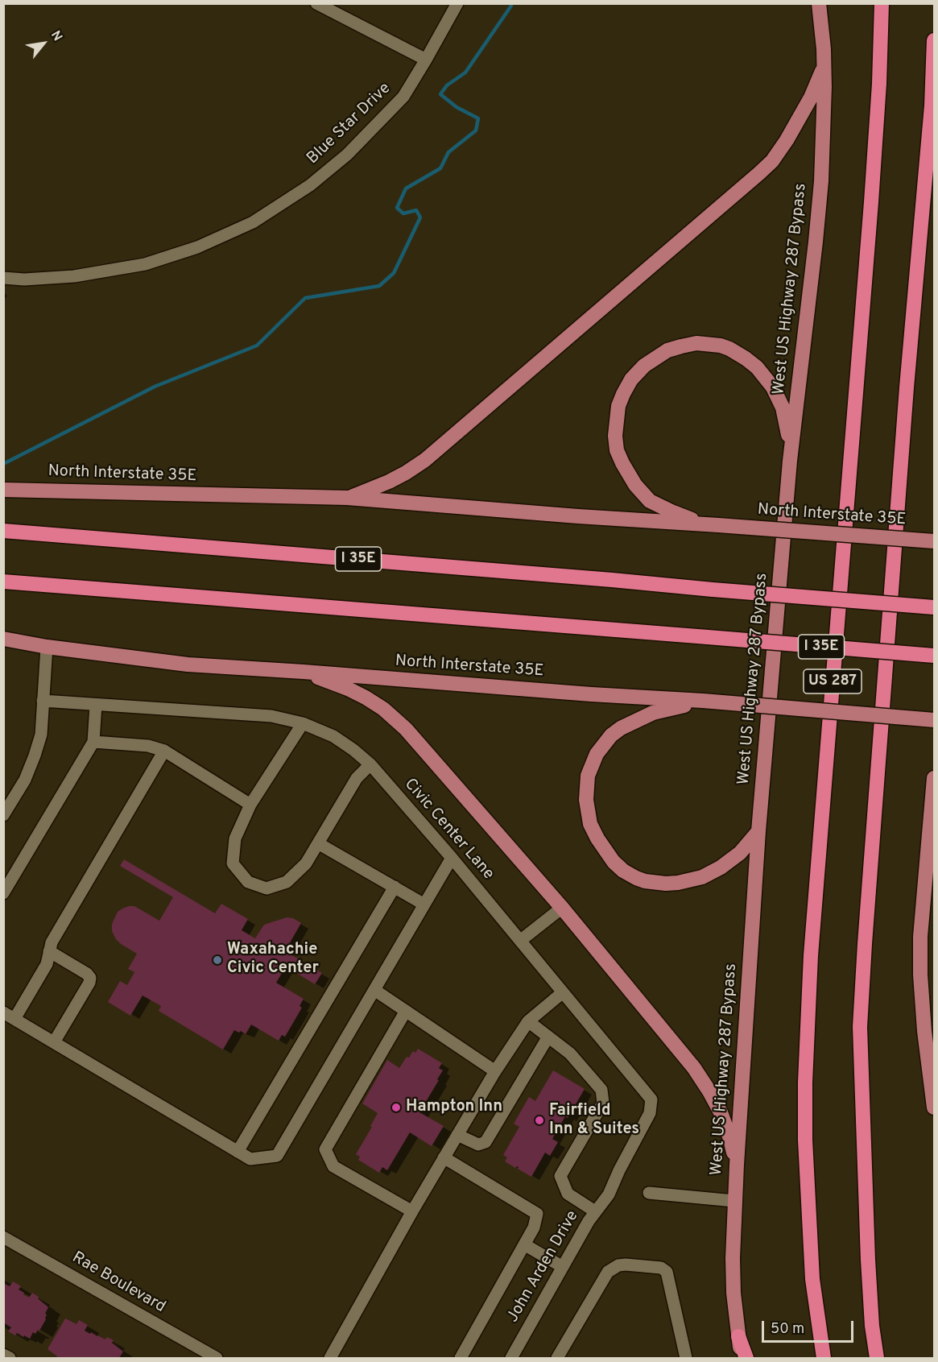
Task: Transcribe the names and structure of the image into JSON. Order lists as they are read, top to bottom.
{
  "streets": {
    "highway": ["I 35E", "US 287"],
    "main road": ["West US Highway 287 Bypass", "North Interstate 35E"],
    "street": [
      "Blue Star Drive",
      "Civic Center Lane",
      "John Arden Drive",
      "Rae Boulevard"
    ]
  },
  "crossings": [
    ["Civic Center Lane", "John Arden Drive"]
  ],
  "places": ["Waxahachie Civic Center", "Hampton Inn", "Fairfield Inn & Suites"],
  "scale_bar": "50 m",
  "north": "top right"
}
